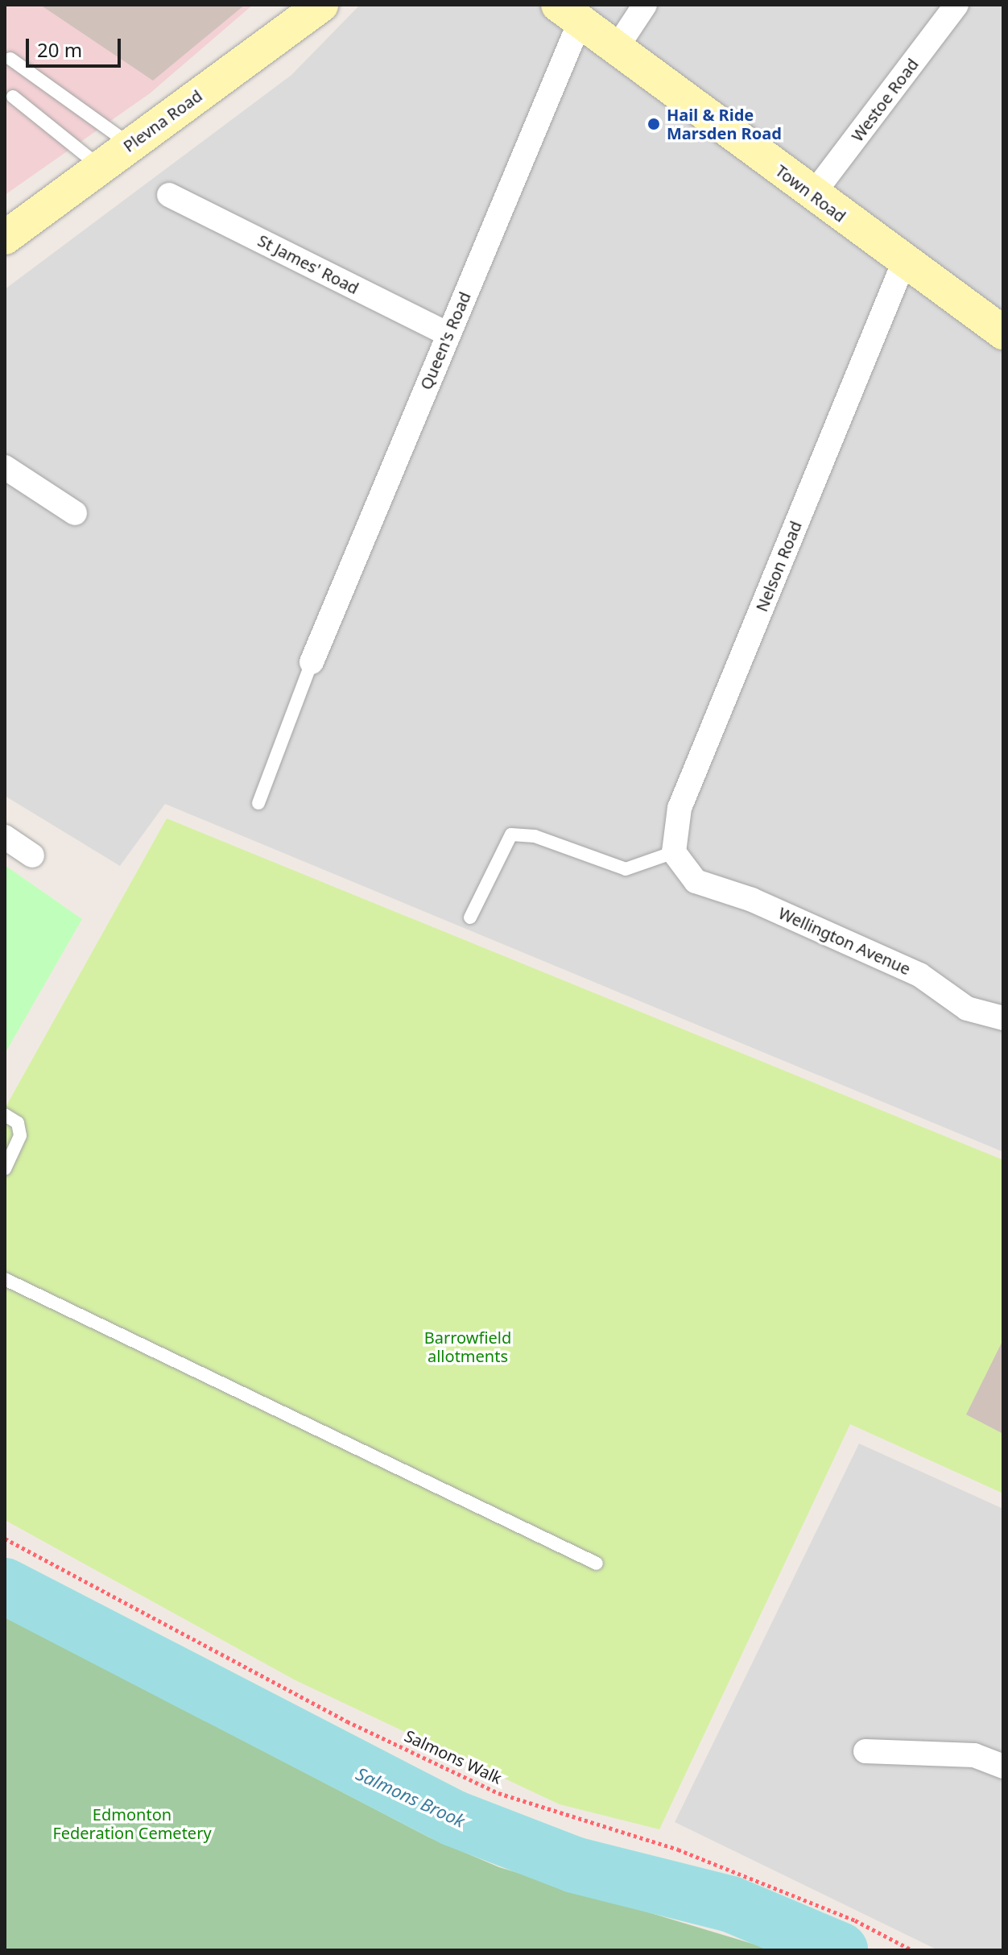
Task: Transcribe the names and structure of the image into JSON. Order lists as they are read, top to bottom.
{
  "streets": {
    "street": [
      "Westoe Road",
      "Plevna Road",
      "Town Road",
      "St James' Road",
      "Queen's Road",
      "Nelson Road",
      "Wellington Avenue"
    ],
    "path": ["Salmons Walk"]
  },
  "crossings": [
    ["Westoe Road", "Town Road"],
    ["Town Road", "Queen's Road"],
    ["Town Road", "Nelson Road"],
    ["St James' Road", "Queen's Road"],
    ["Nelson Road", "Wellington Avenue"]
  ],
  "water": ["Salmons Brook"],
  "parks": ["Barrowfield allotments", "Edmonton Federation Cemetery"],
  "places": ["Hail & Ride Marsden Road"],
  "scale_bar": "20 m"
}
